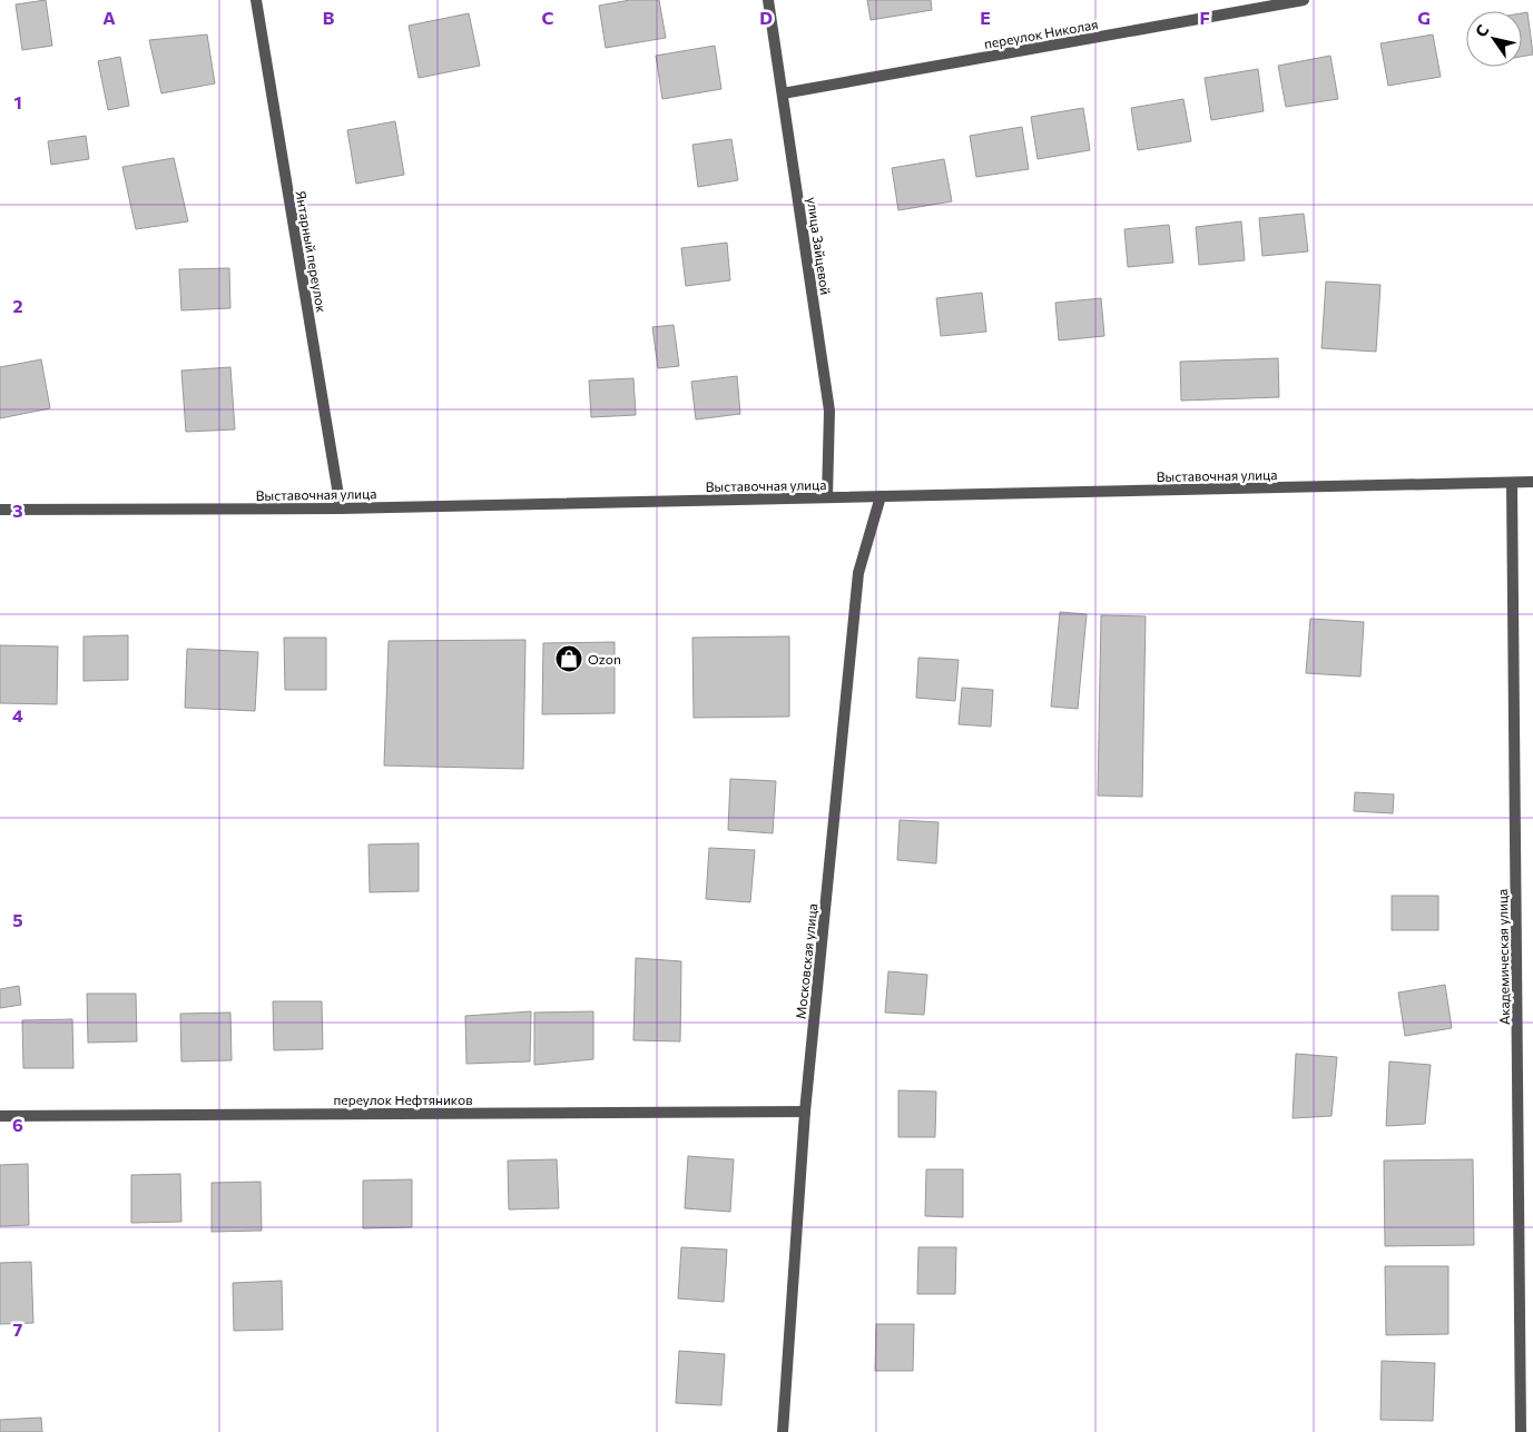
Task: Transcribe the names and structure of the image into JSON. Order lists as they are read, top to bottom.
{
  "streets": {
    "street": [
      "переулок Николая",
      "улица Зайцевой",
      "Янтарный переулок",
      "Выставочная улица",
      "Академическая улица",
      "Московская улица",
      "переулок Нефтяников"
    ]
  },
  "crossings": [
    ["переулок Николая", "улица Зайцевой"],
    ["улица Зайцевой", "Выставочная улица"],
    ["Янтарный переулок", "Выставочная улица"],
    ["Выставочная улица", "Академическая улица"],
    ["Выставочная улица", "Московская улица"],
    ["Московская улица", "переулок Нефтяников"]
  ],
  "places": {
    "shop": ["Ozon"]
  },
  "north": "top left",
  "grid": {
    "columns": [
      "A",
      "B",
      "C",
      "D",
      "E",
      "F",
      "G"
    ],
    "rows": [
      "1",
      "2",
      "3",
      "4",
      "5",
      "6",
      "7"
    ]
  }
}
